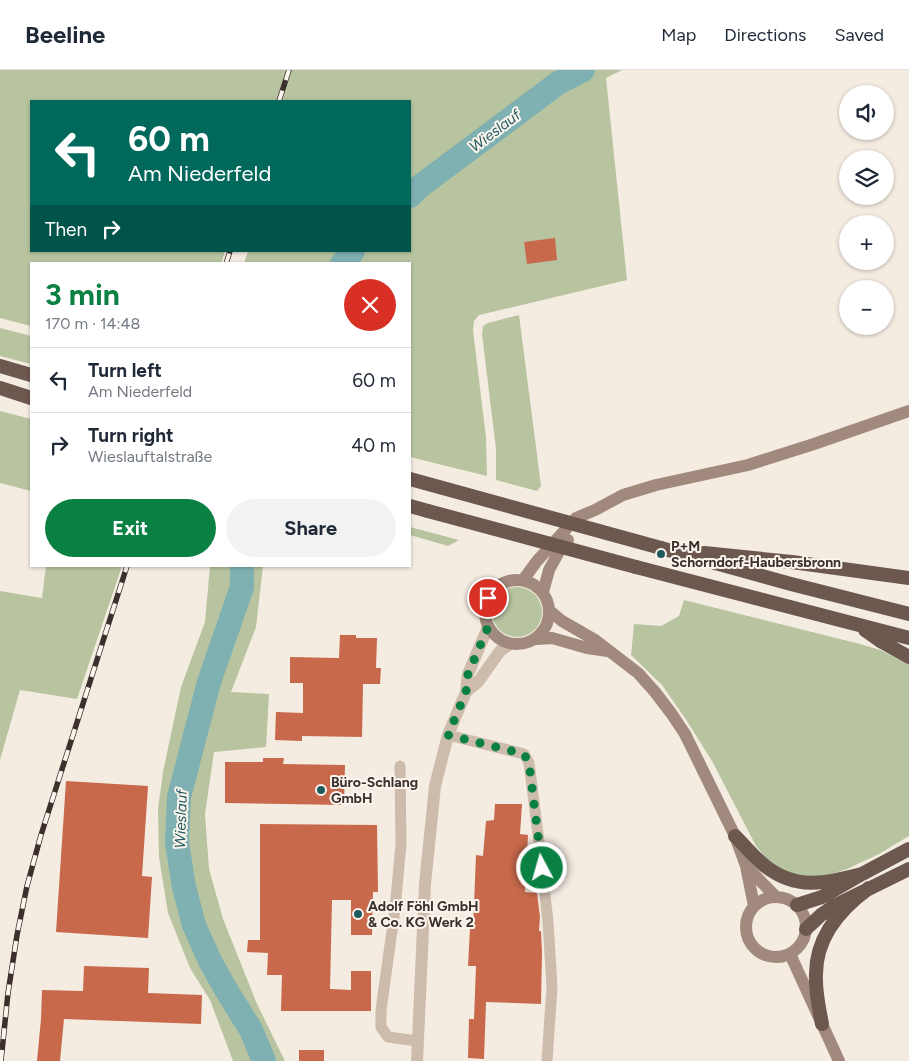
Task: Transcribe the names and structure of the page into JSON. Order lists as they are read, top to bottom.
{
  "water": ["Wieslauf"],
  "places": ["P+M Schorndorf-Haubersbronn", "Büro-Schlang GmbH", "Adolf Föhl GmbH & Co. KG Werk 2"],
  "page": {
    "header": "Beeline",
    "nav": ["Map", "Directions", "Saved"],
    "map_buttons": ["+", "−"],
    "turn": ["60 m", "Am Niederfeld"],
    "then": "Then",
    "heading": ["3 min", "170 m · 14:48"],
    "list": [
      {
        "name": "Turn left",
        "note": "Am Niederfeld",
        "value": "60 m"
      },
      {
        "name": "Turn right",
        "note": "Wieslauftalstraße",
        "value": "40 m"
      }
    ],
    "buttons": ["Exit", "Share"]
  }
}
